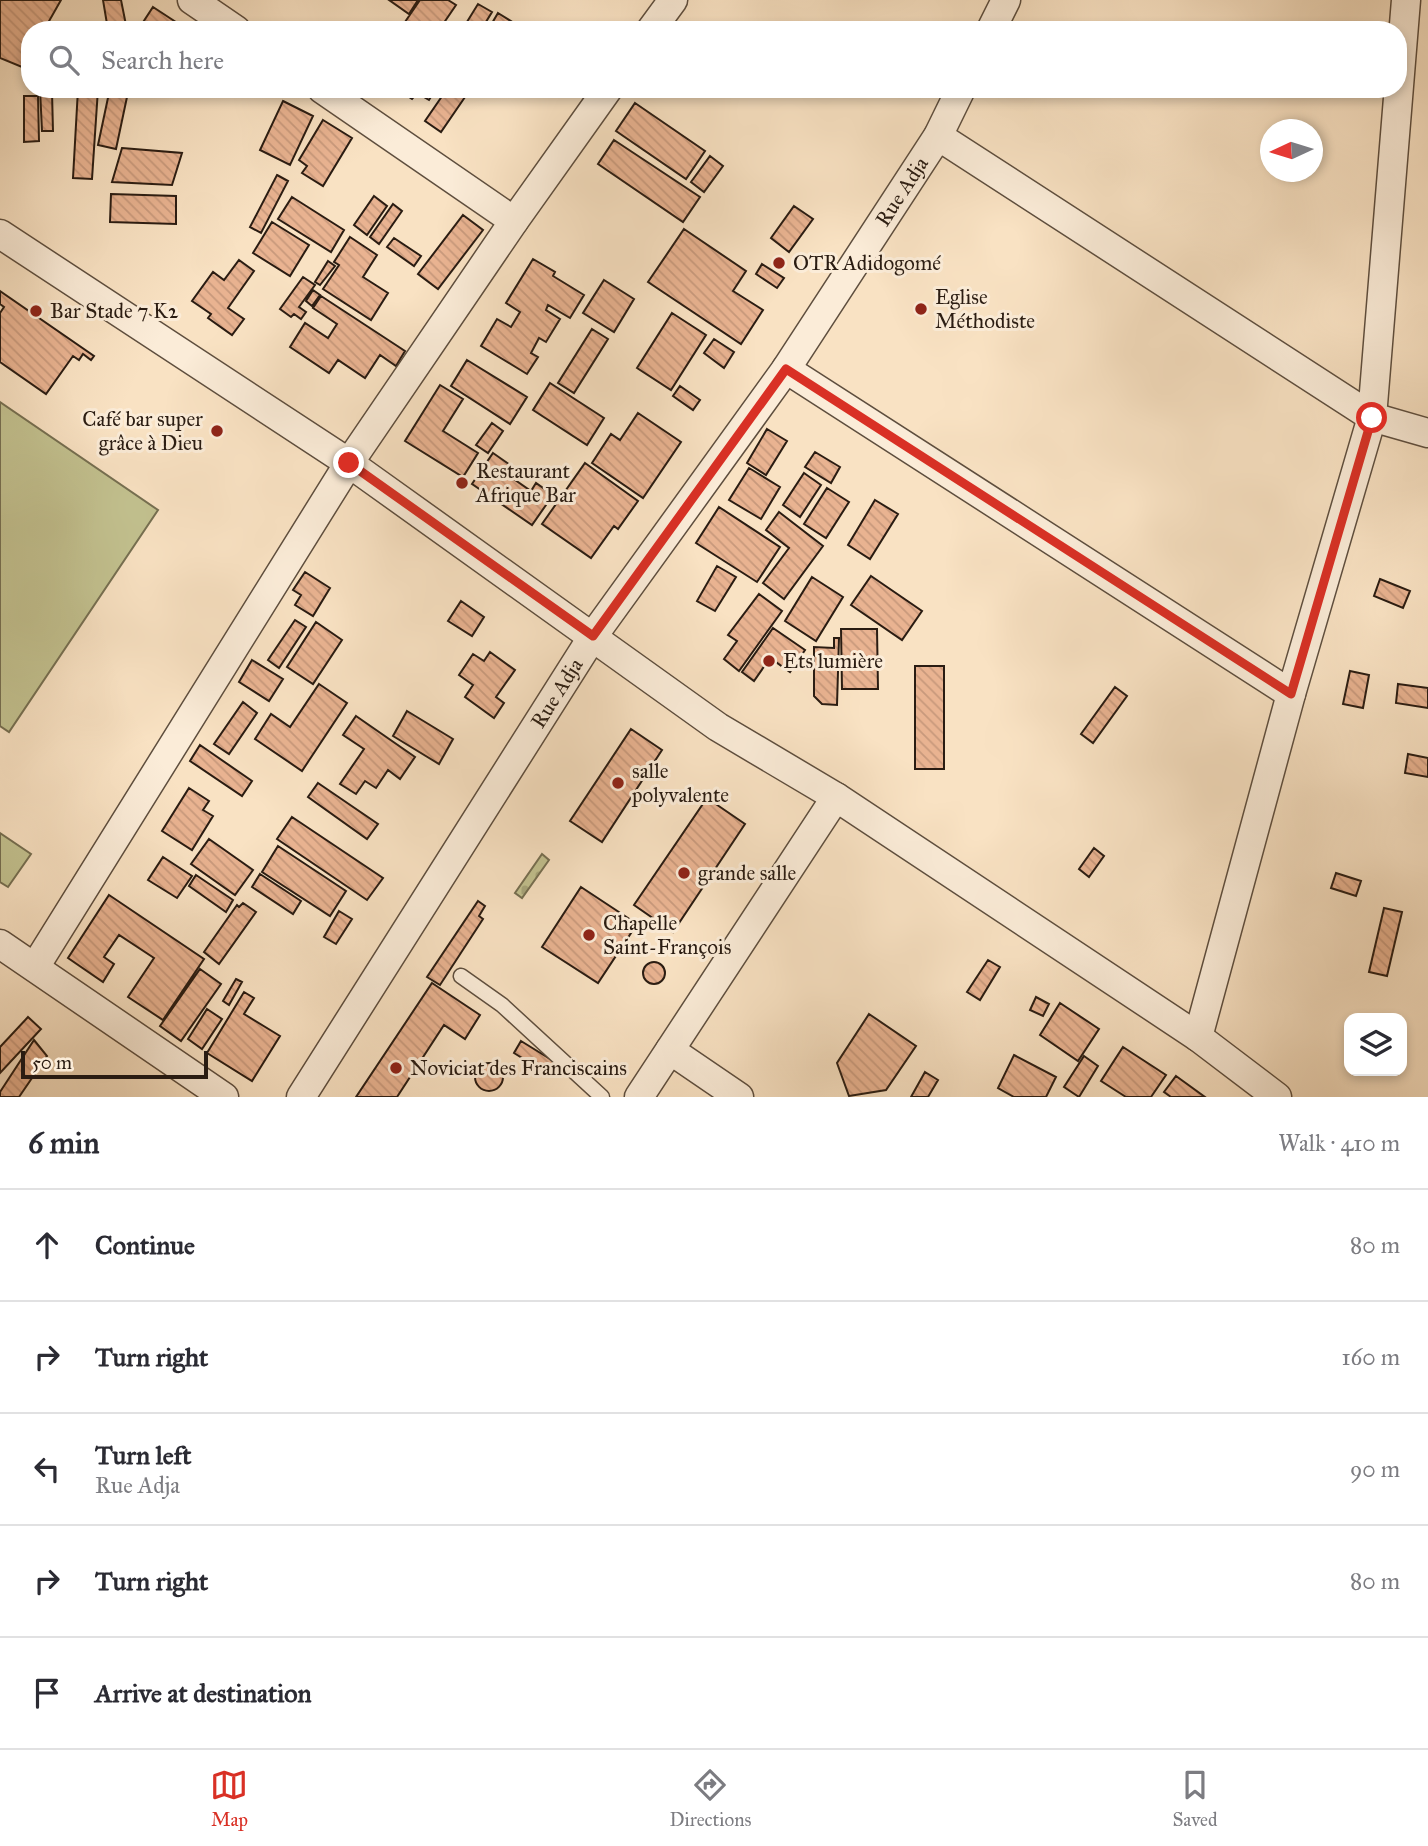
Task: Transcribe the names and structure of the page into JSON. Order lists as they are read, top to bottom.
{
  "streets": {
    "street": ["Rue Adja"]
  },
  "places": [
    "OTR Adidogomé",
    "Eglise Méthodiste",
    "Bar Stade 7 K2",
    "Café bar super grâce à Dieu",
    "Restaurant Afrique Bar",
    "Ets lumière",
    "salle polyvalente",
    "grande salle",
    "Chapelle Saint-François",
    "Noviciat des Franciscains"
  ],
  "scale_bar": "50 m",
  "north": "left",
  "page": {
    "search": "Search here",
    "scale": "50 m",
    "heading": ["6 min", "Walk · 410 m"],
    "list": [
      ["Continue", "80 m"],
      ["Turn right", "160 m"],
      ["Turn left", "Rue Adja", "90 m"],
      ["Turn right", "80 m"],
      "Arrive at destination"
    ],
    "nav": ["Map", "Directions", "Saved"]
  }
}
